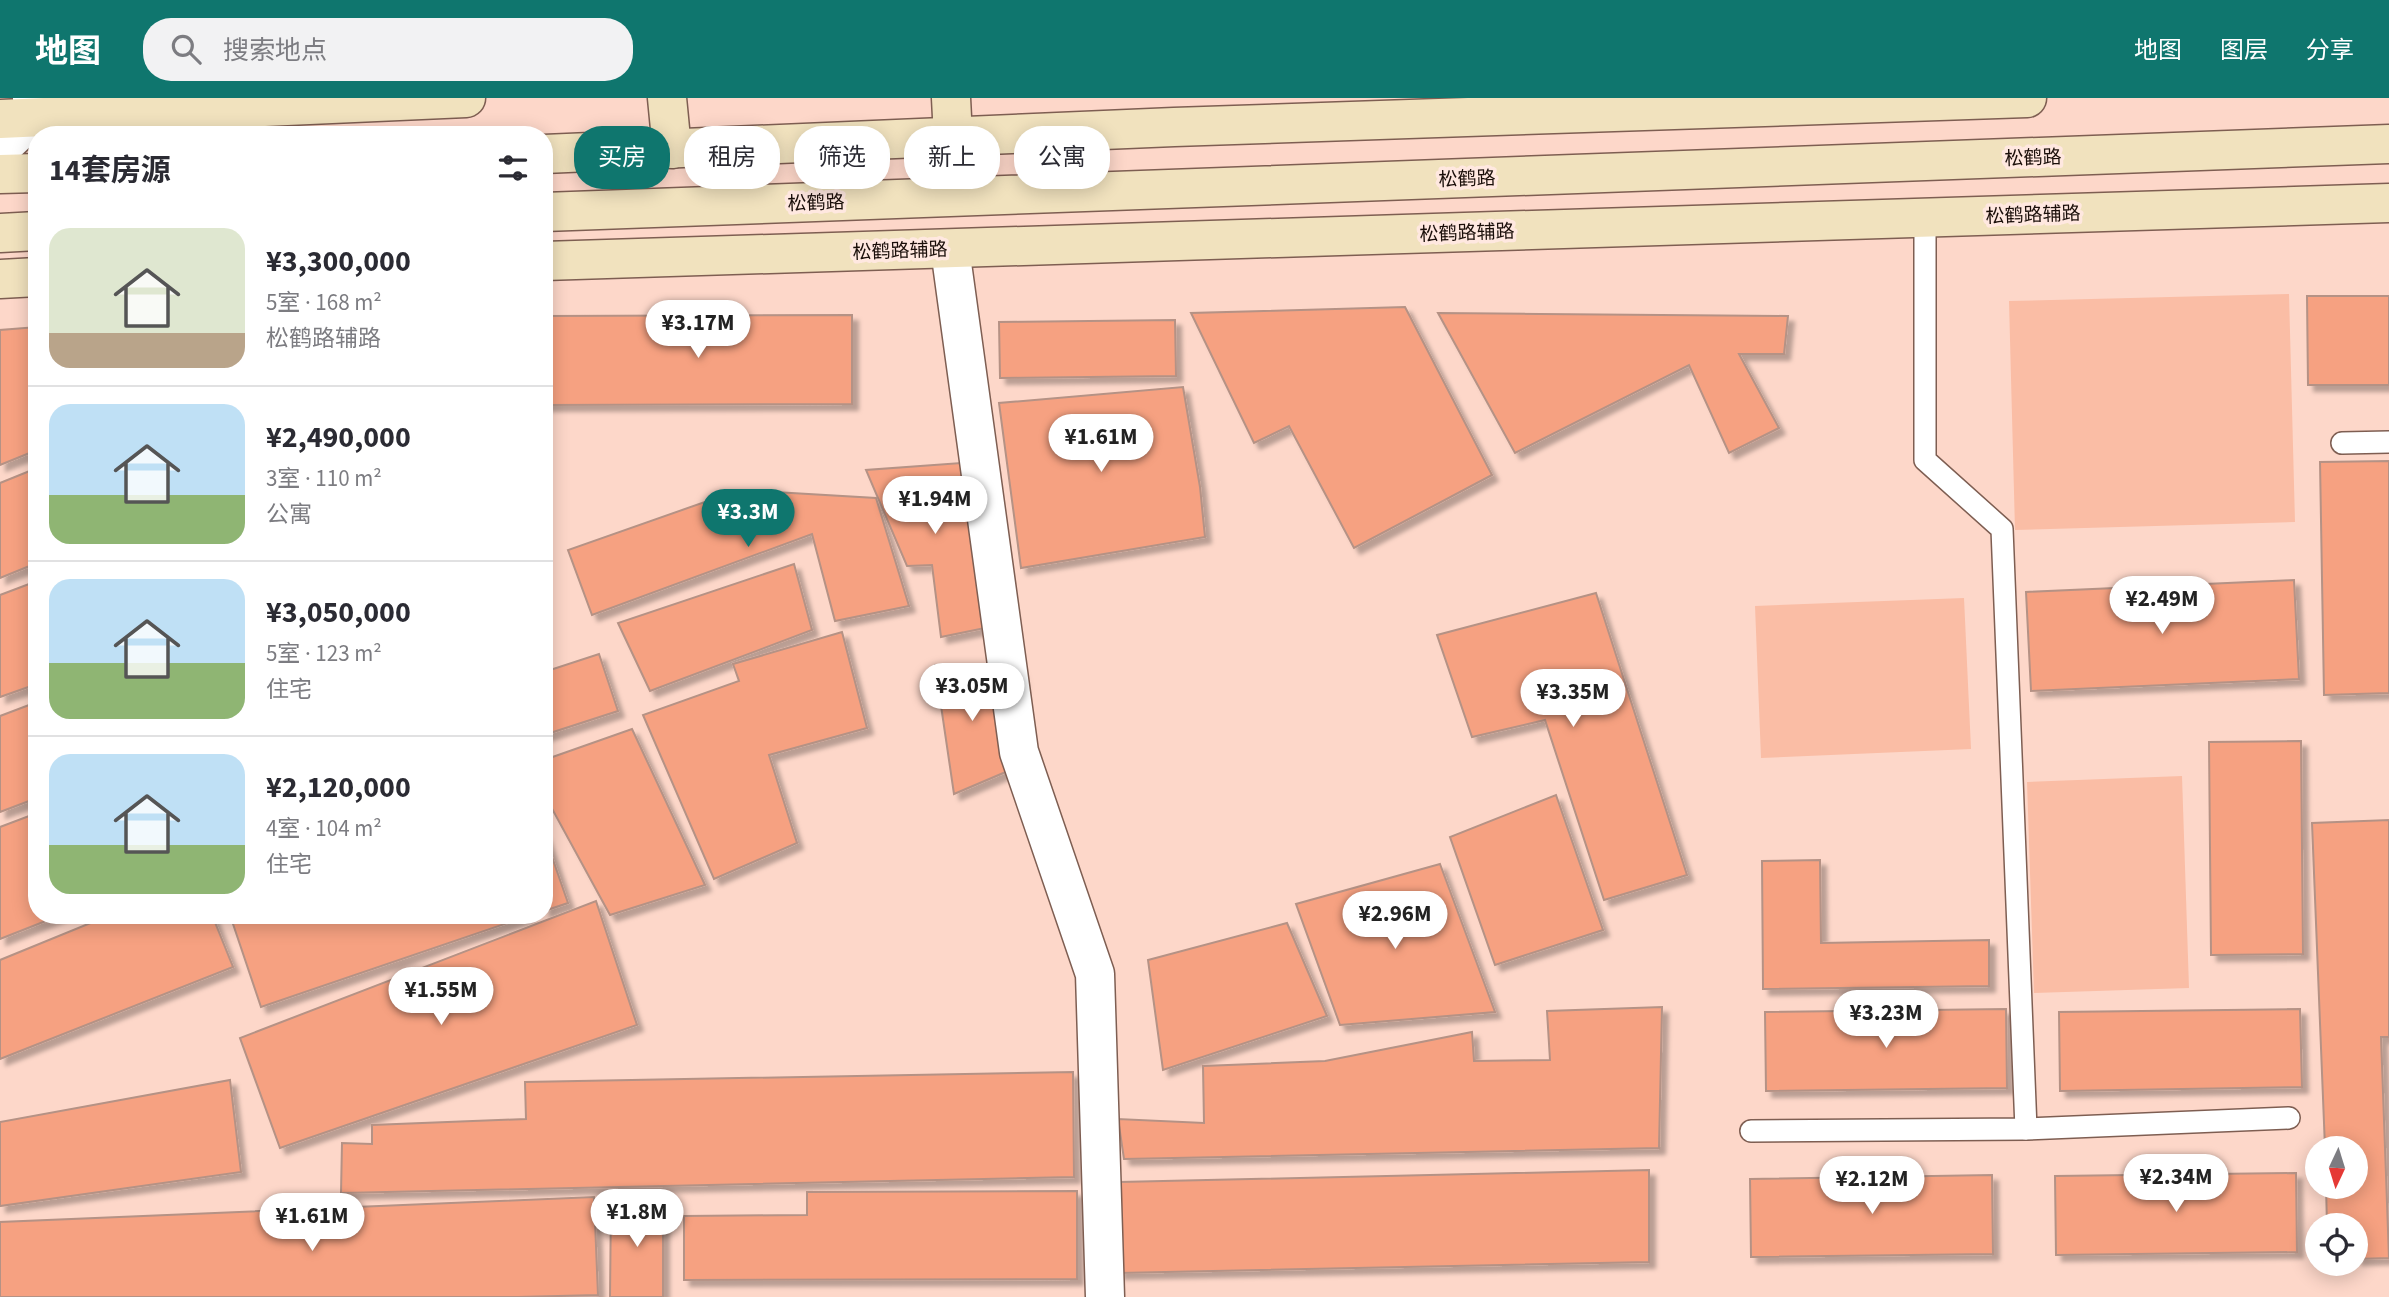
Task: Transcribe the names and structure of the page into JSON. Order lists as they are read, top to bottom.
{
  "streets": {
    "main road": ["松鹤路", "松鹤路辅路"]
  },
  "north": "bottom",
  "page": {
    "header": "地图",
    "search": "搜索地点",
    "nav": ["地图", "图层", "分享"],
    "chip": [
      "买房",
      "租房",
      "筛选",
      "新上",
      "公寓"
    ],
    "heading": "14套房源",
    "list": [
      {
        "name": "¥3,300,000",
        "note": "5室 · 168 m² · 松鹤路辅路"
      },
      {
        "name": "¥2,490,000",
        "note": "3室 · 110 m² · 公寓"
      },
      {
        "name": "¥3,050,000",
        "note": "5室 · 123 m² · 住宅"
      },
      {
        "name": "¥2,120,000",
        "note": "4室 · 104 m² · 住宅"
      }
    ],
    "price": [
      "¥3.17M",
      "¥1.61M",
      "¥1.94M",
      "¥3.3M",
      "¥2.49M",
      "¥3.05M",
      "¥3.35M",
      "¥2.96M",
      "¥1.55M",
      "¥3.23M",
      "¥2.34M",
      "¥2.12M",
      "¥1.8M",
      "¥1.61M"
    ]
  }
}
